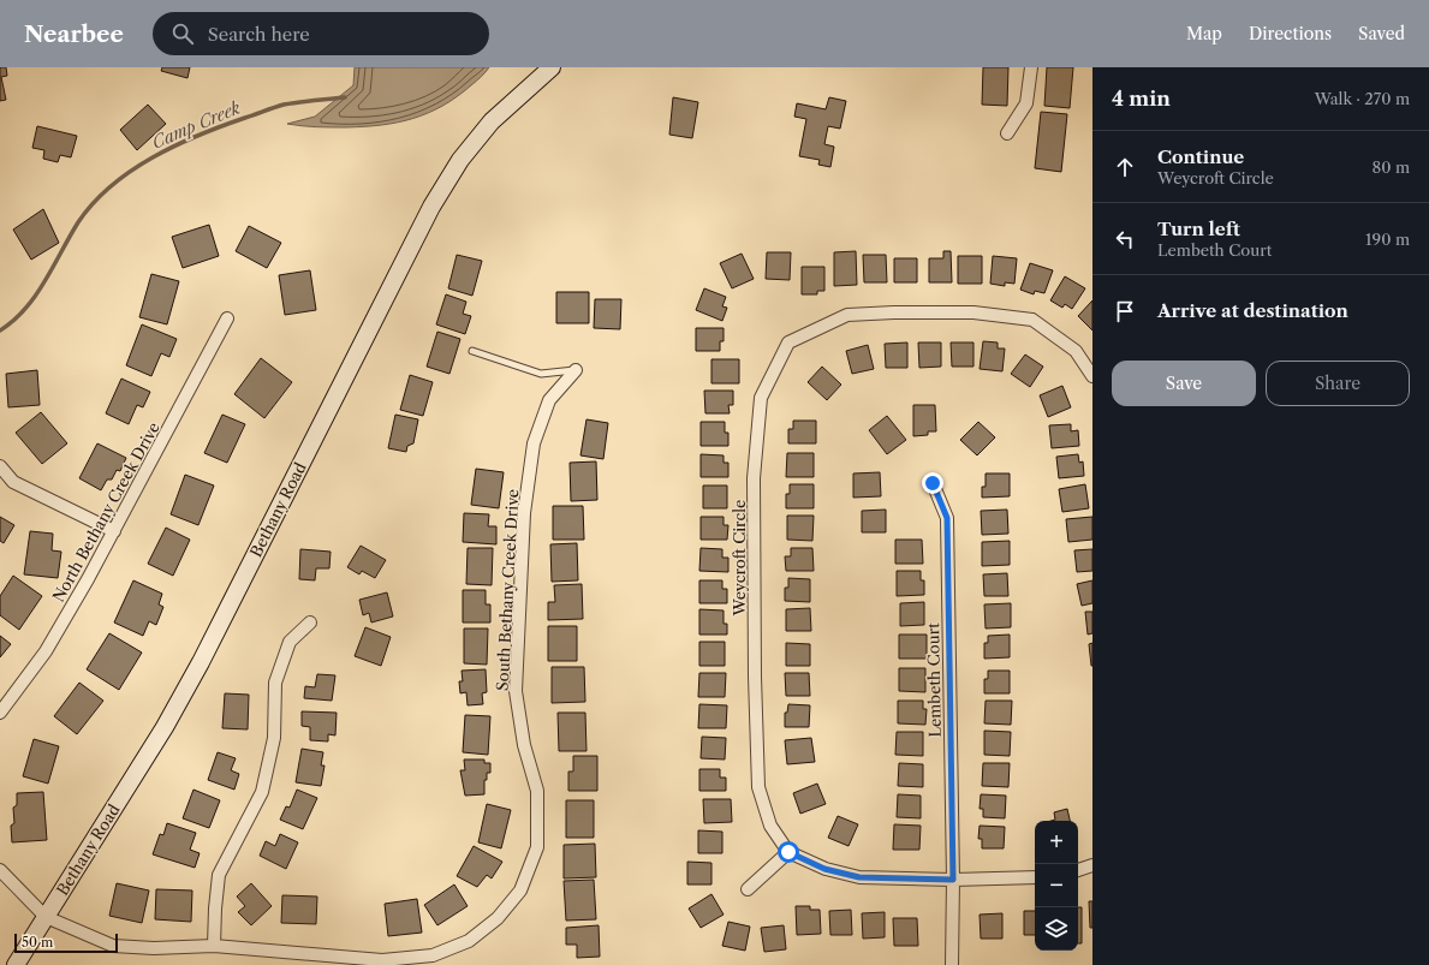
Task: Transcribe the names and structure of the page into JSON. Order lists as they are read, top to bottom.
{
  "streets": {
    "street": [
      "Bethany Road",
      "North Bethany Creek Drive",
      "Weycroft Circle",
      "South Bethany Creek Drive",
      "Lembeth Court"
    ]
  },
  "crossings": [
    ["Bethany Road", "South Bethany Creek Drive"]
  ],
  "water": ["Camp Creek"],
  "scale_bar": "50 m",
  "page": {
    "header": "Nearbee",
    "search": "Search here",
    "nav": ["Map", "Directions", "Saved"],
    "heading": ["4 min", "Walk · 270 m"],
    "list": [
      ["Continue", "Weycroft Circle", "80 m"],
      ["Turn left", "Lembeth Court", "190 m"],
      "Arrive at destination"
    ],
    "buttons": ["Save", "Share"],
    "map_buttons": ["+", "−"],
    "scale": "50 m"
  }
}
